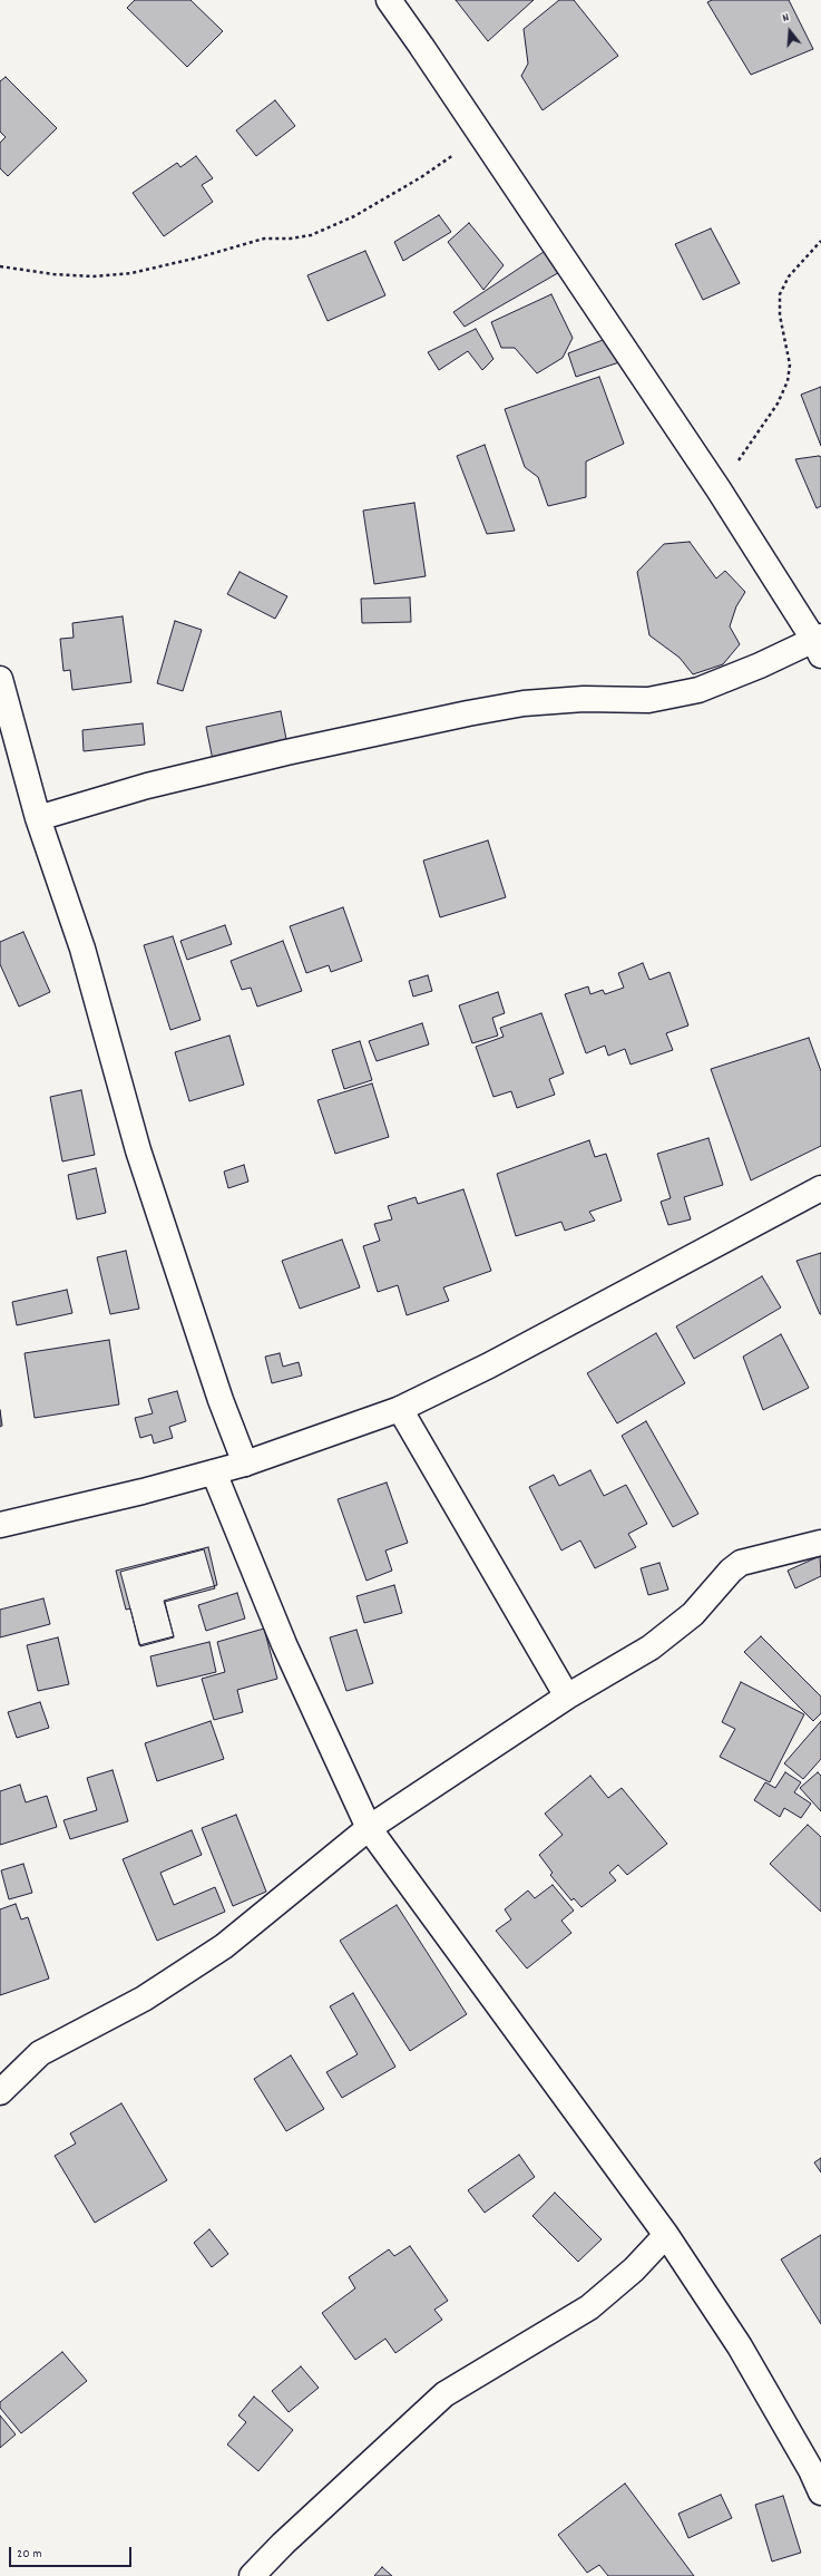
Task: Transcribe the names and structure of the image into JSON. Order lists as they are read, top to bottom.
{
  "scale_bar": "20 m",
  "north": "top"
}
